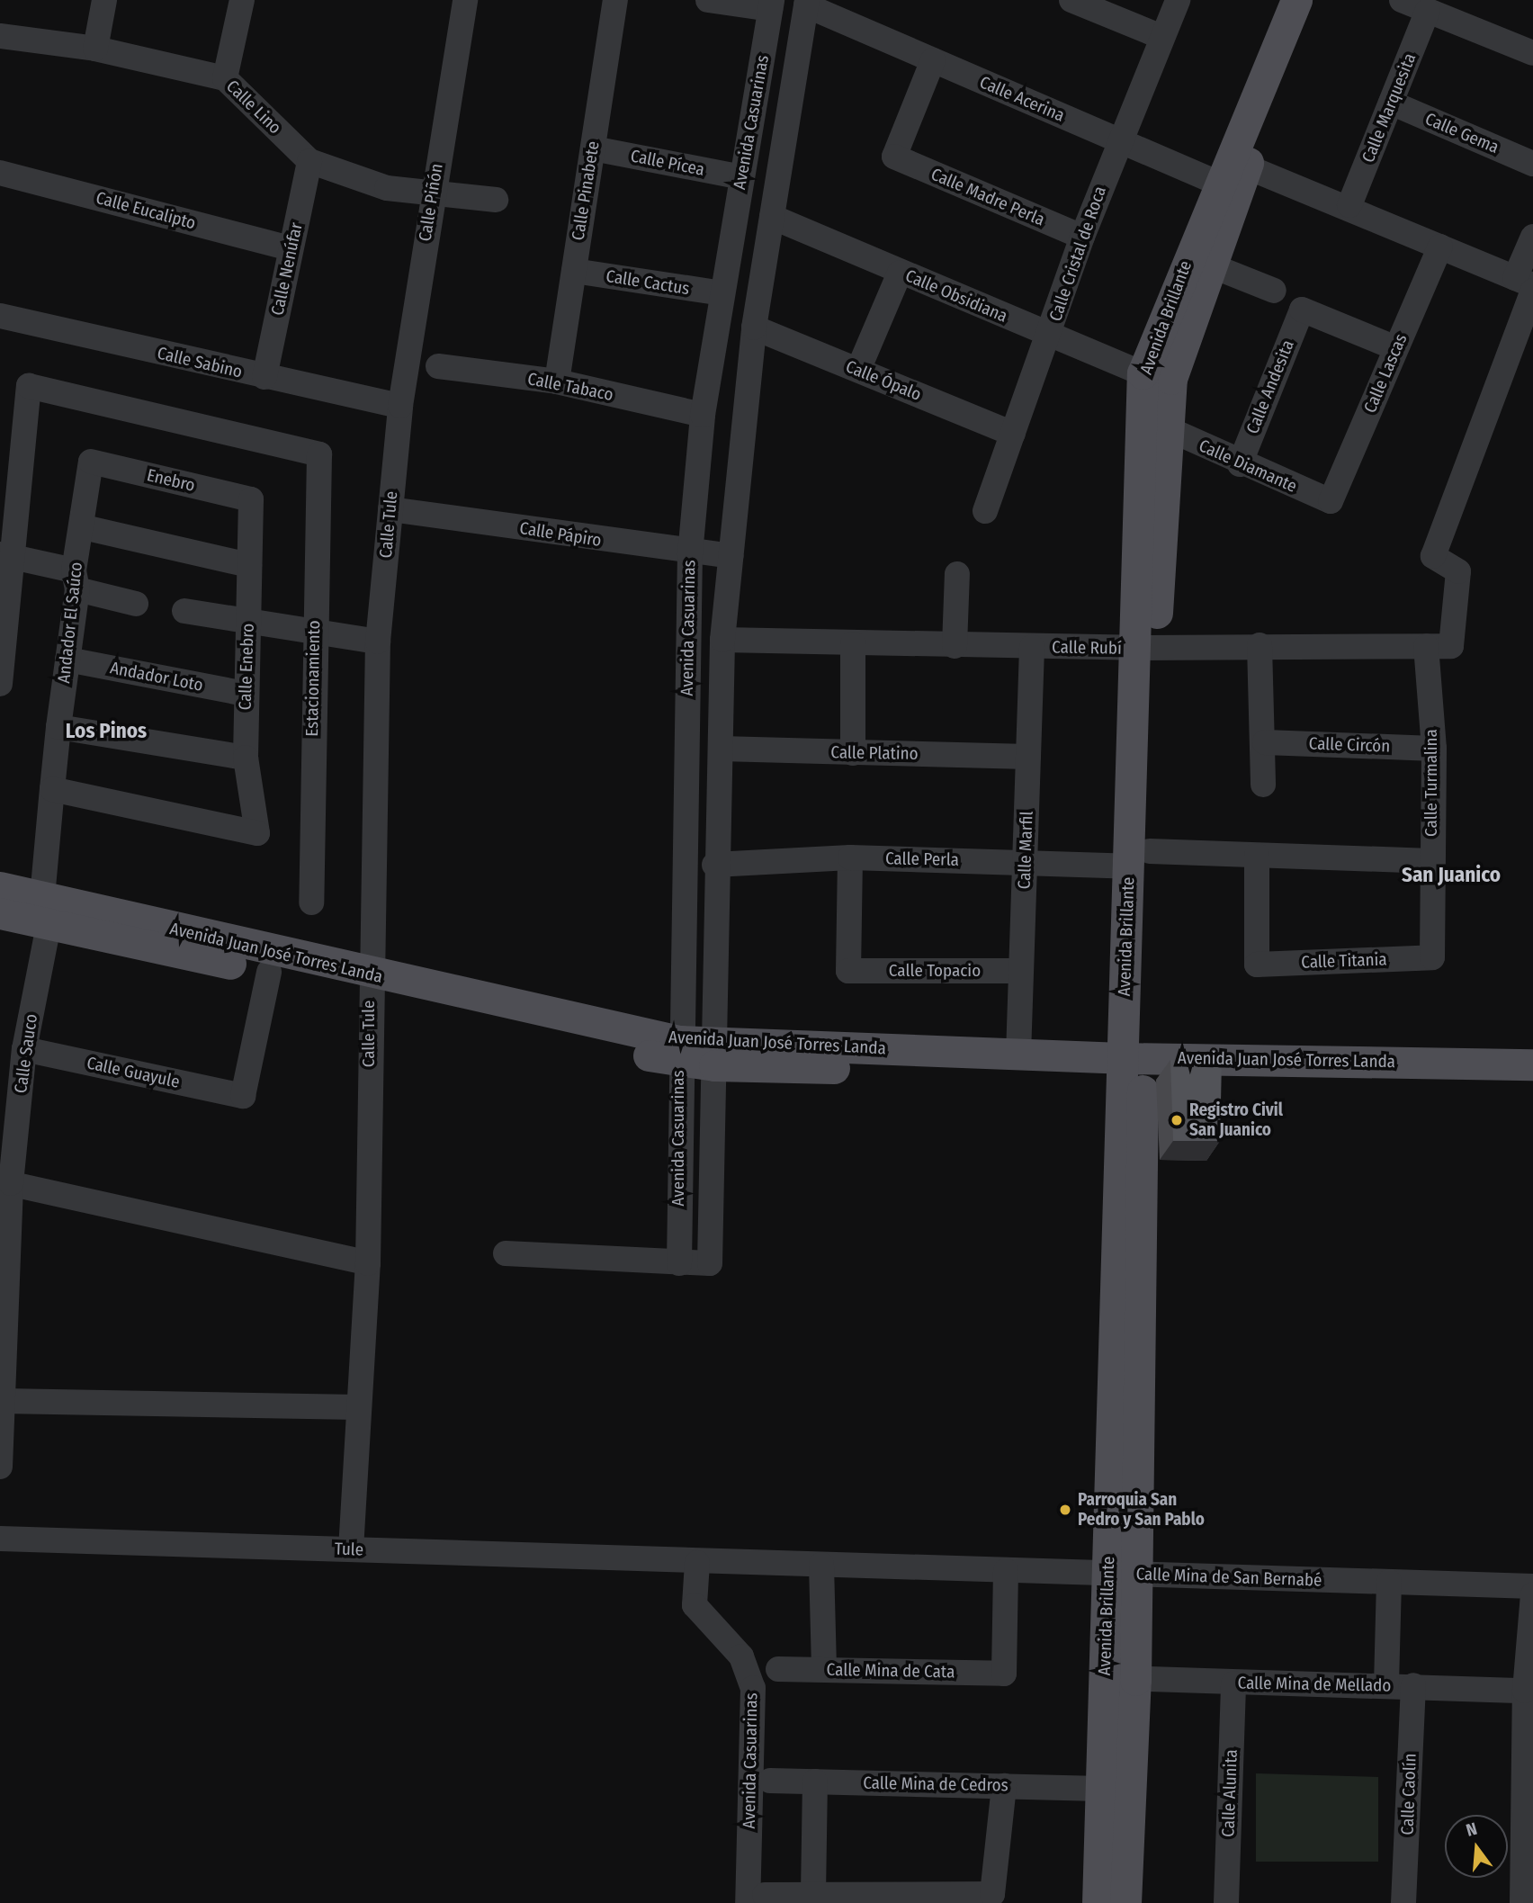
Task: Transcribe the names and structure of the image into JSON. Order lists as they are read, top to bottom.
{
  "streets": {
    "main road": ["Avenida Brillante", "Avenida Juan José Torres Landa"],
    "street": [
      "Calle Acerina",
      "Calle Lino",
      "Calle Marquesita",
      "Avenida Casuarinas",
      "Calle Gema",
      "Calle Pícea",
      "Calle Pinabete",
      "Calle Madre Perla",
      "Calle Piñón",
      "Calle Eucalipto",
      "Calle Cristal de Roca",
      "Calle Nenúfar",
      "Calle Cactus",
      "Calle Obsidiana",
      "Calle Sabino",
      "Calle Lascas",
      "Calle Ópalo",
      "Calle Tabaco",
      "Calle Andesita",
      "Calle Diamante",
      "Enebro",
      "Calle Tule",
      "Calle Pápiro",
      "Andador El Saúco",
      "Calle Rubí",
      "Calle Enebro",
      "Andador Loto",
      "Estacionamiento",
      "Calle Circón",
      "Calle Platino",
      "Calle Turmalina",
      "Calle Marfil",
      "Calle Perla",
      "Calle Titania",
      "Calle Topacio",
      "Calle Sauco",
      "Calle Guayule",
      "Tule",
      "Calle Mina de San Bernabé",
      "Calle Mina de Cata",
      "Calle Mina de Mellado",
      "Calle Mina de Cedros",
      "Calle Alunita",
      "Calle Caolín"
    ]
  },
  "crossings": [
    ["Calle Acerina", "Calle Marquesita"],
    ["Calle Acerina", "Avenida Casuarinas"],
    ["Calle Acerina", "Calle Madre Perla"],
    ["Calle Acerina", "Calle Cristal de Roca"],
    ["Calle Acerina", "Avenida Brillante"],
    ["Calle Acerina", "Calle Lascas"],
    ["Calle Acerina", "Calle Rubí"],
    ["Calle Lino", "Calle Piñón"],
    ["Calle Lino", "Calle Nenúfar"],
    ["Calle Marquesita", "Calle Gema"],
    ["Avenida Casuarinas", "Calle Pícea"],
    ["Avenida Casuarinas", "Calle Cactus"],
    ["Avenida Casuarinas", "Calle Obsidiana"],
    ["Avenida Casuarinas", "Calle Ópalo"],
    ["Avenida Casuarinas", "Calle Tabaco"],
    ["Avenida Casuarinas", "Calle Pápiro"],
    ["Avenida Casuarinas", "Calle Rubí"],
    ["Avenida Casuarinas", "Calle Platino"],
    ["Avenida Casuarinas", "Calle Perla"],
    ["Avenida Casuarinas", "Avenida Juan José Torres Landa"],
    ["Avenida Casuarinas", "Tule"],
    ["Avenida Casuarinas", "Calle Mina de San Bernabé"],
    ["Calle Pícea", "Calle Pinabete"],
    ["Calle Pinabete", "Calle Cactus"],
    ["Calle Pinabete", "Calle Tabaco"],
    ["Calle Madre Perla", "Calle Cristal de Roca"],
    ["Calle Piñón", "Calle Sabino"],
    ["Calle Piñón", "Calle Tule"],
    ["Calle Eucalipto", "Calle Nenúfar"],
    ["Calle Cristal de Roca", "Calle Obsidiana"],
    ["Calle Cristal de Roca", "Calle Ópalo"],
    ["Calle Nenúfar", "Calle Sabino"],
    ["Calle Obsidiana", "Avenida Brillante"],
    ["Avenida Brillante", "Calle Diamante"],
    ["Avenida Brillante", "Calle Rubí"],
    ["Avenida Brillante", "Calle Perla"],
    ["Avenida Brillante", "Avenida Juan José Torres Landa"],
    ["Avenida Brillante", "Calle Mina de San Bernabé"],
    ["Avenida Brillante", "Calle Mina de Mellado"],
    ["Avenida Brillante", "Calle Mina de Cedros"],
    ["Calle Sabino", "Calle Tule"],
    ["Calle Lascas", "Calle Andesita"],
    ["Calle Lascas", "Calle Diamante"],
    ["Calle Andesita", "Calle Diamante"],
    ["Enebro", "Andador El Saúco"],
    ["Enebro", "Calle Enebro"],
    ["Calle Tule", "Calle Pápiro"],
    ["Calle Tule", "Avenida Juan José Torres Landa"],
    ["Calle Tule", "Tule"],
    ["Andador El Saúco", "Calle Enebro"],
    ["Andador El Saúco", "Andador Loto"],
    ["Andador El Saúco", "Avenida Juan José Torres Landa"],
    ["Andador El Saúco", "Calle Sauco"],
    ["Calle Rubí", "Calle Turmalina"],
    ["Calle Rubí", "Calle Marfil"],
    ["Calle Enebro", "Andador Loto"],
    ["Calle Circón", "Calle Turmalina"],
    ["Calle Platino", "Calle Marfil"],
    ["Calle Turmalina", "Calle Perla"],
    ["Calle Turmalina", "Calle Titania"],
    ["Calle Marfil", "Calle Perla"],
    ["Calle Marfil", "Avenida Juan José Torres Landa"],
    ["Calle Marfil", "Calle Topacio"],
    ["Calle Perla", "Calle Titania"],
    ["Calle Perla", "Calle Topacio"],
    ["Avenida Juan José Torres Landa", "Calle Sauco"],
    ["Avenida Juan José Torres Landa", "Calle Guayule"],
    ["Calle Sauco", "Calle Guayule"],
    ["Tule", "Calle Mina de San Bernabé"],
    ["Calle Mina de San Bernabé", "Calle Mina de Cata"],
    ["Calle Mina de Mellado", "Calle Alunita"],
    ["Calle Mina de Mellado", "Calle Caolín"]
  ],
  "districts": ["Los Pinos", "San Juanico"],
  "places": ["Registro Civil San Juanico", "Parroquia San Pedro y San Pablo"],
  "north": "top"
}
